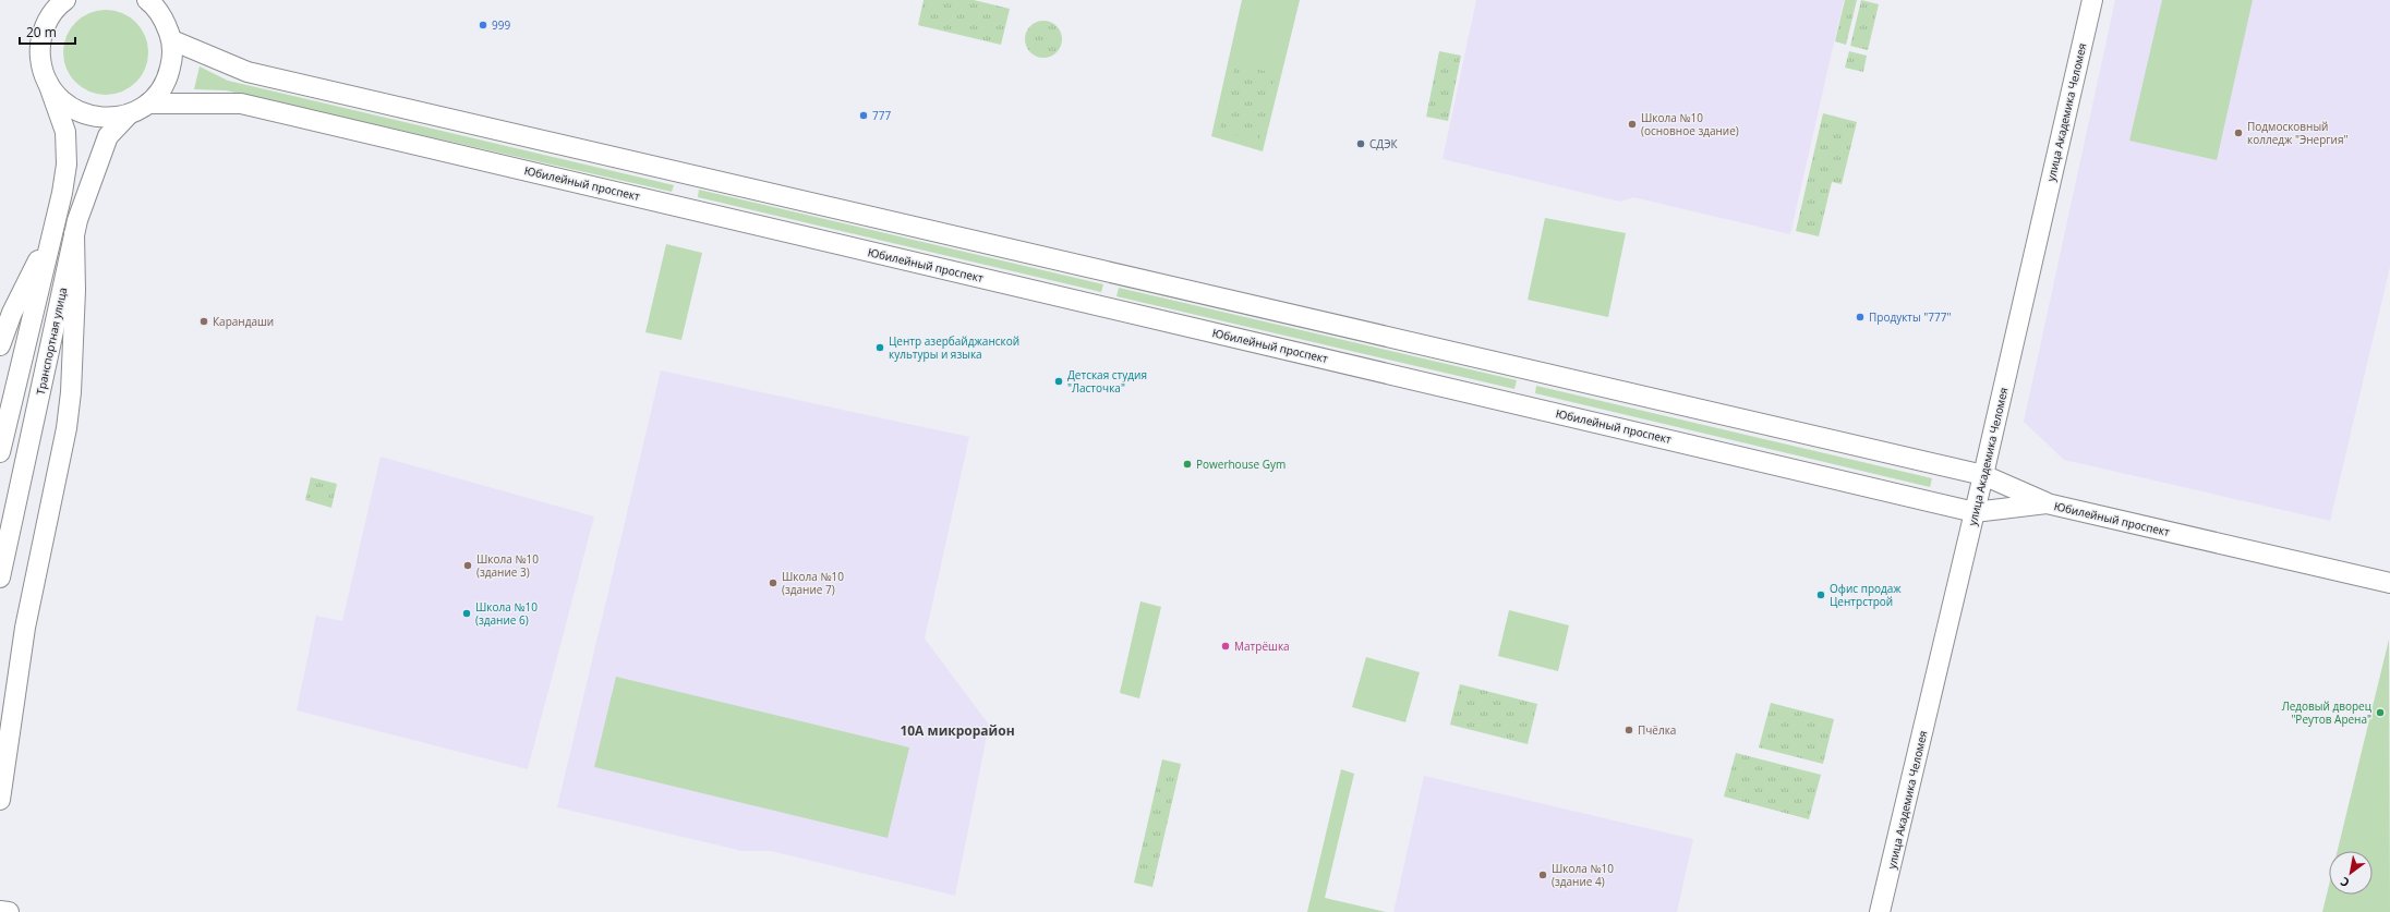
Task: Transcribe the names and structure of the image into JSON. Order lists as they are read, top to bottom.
{
  "streets": {
    "street": ["улица Академика Челомея", "Юбилейный проспект", "Транспортная улица"]
  },
  "crossings": [
    ["улица Академика Челомея", "Юбилейный проспект"]
  ],
  "districts": ["10А микрорайон"],
  "places": [
    "999",
    "777",
    "Школа №10 (основное здание)",
    "Подмосковный колледж \"Энергия\"",
    "СДЭК",
    "Продукты \"777\"",
    "Карандаши",
    "Центр азербайджанской культуры и языка",
    "Детская студия \"Ласточка\"",
    "Powerhouse Gym",
    "Школа №10 (здание 3)",
    "Школа №10 (здание 7)",
    "Офис продаж Центрстрой",
    "Школа №10 (здание 6)",
    "Матрёшка",
    "Ледовый дворец \"Реутов Арена\"",
    "Пчёлка",
    "Школа №10 (здание 4)"
  ],
  "scale_bar": "20 m",
  "north": "bottom left"
}
